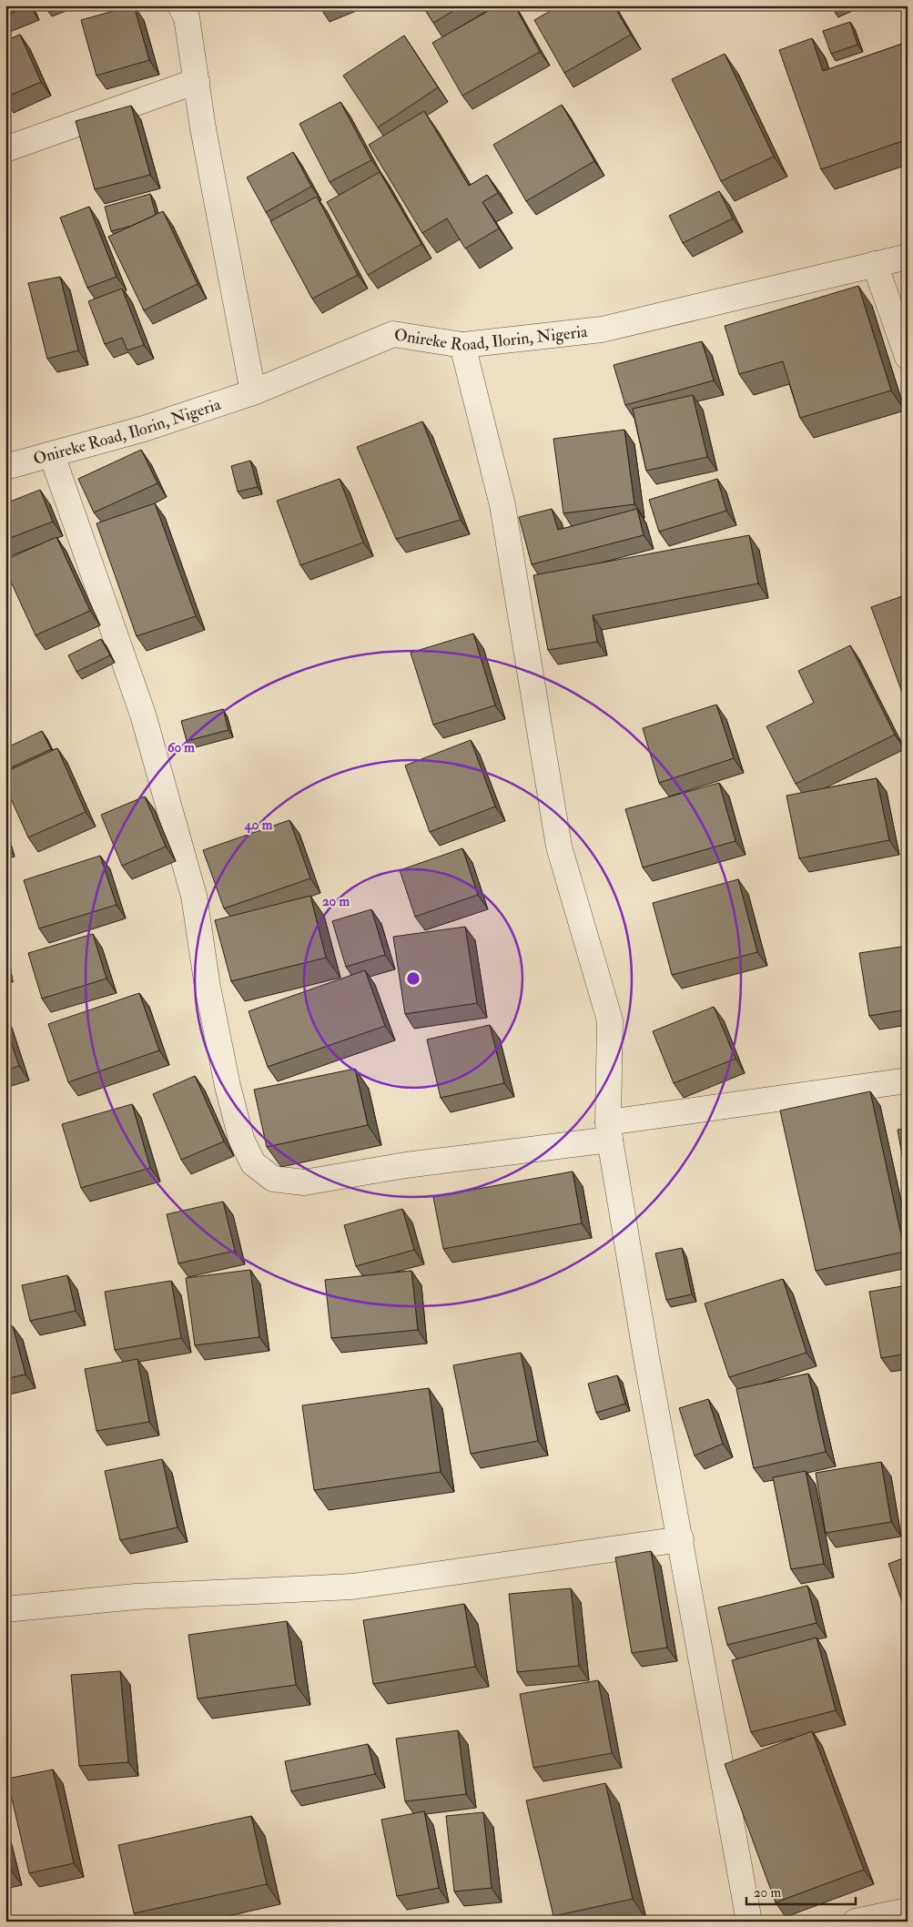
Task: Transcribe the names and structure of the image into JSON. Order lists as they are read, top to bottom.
{
  "streets": {
    "street": ["Onireke Road, Ilorin, Nigeria"]
  },
  "scale_bar": "20 m",
  "rings": ["60 m", "40 m", "20 m"]
}
